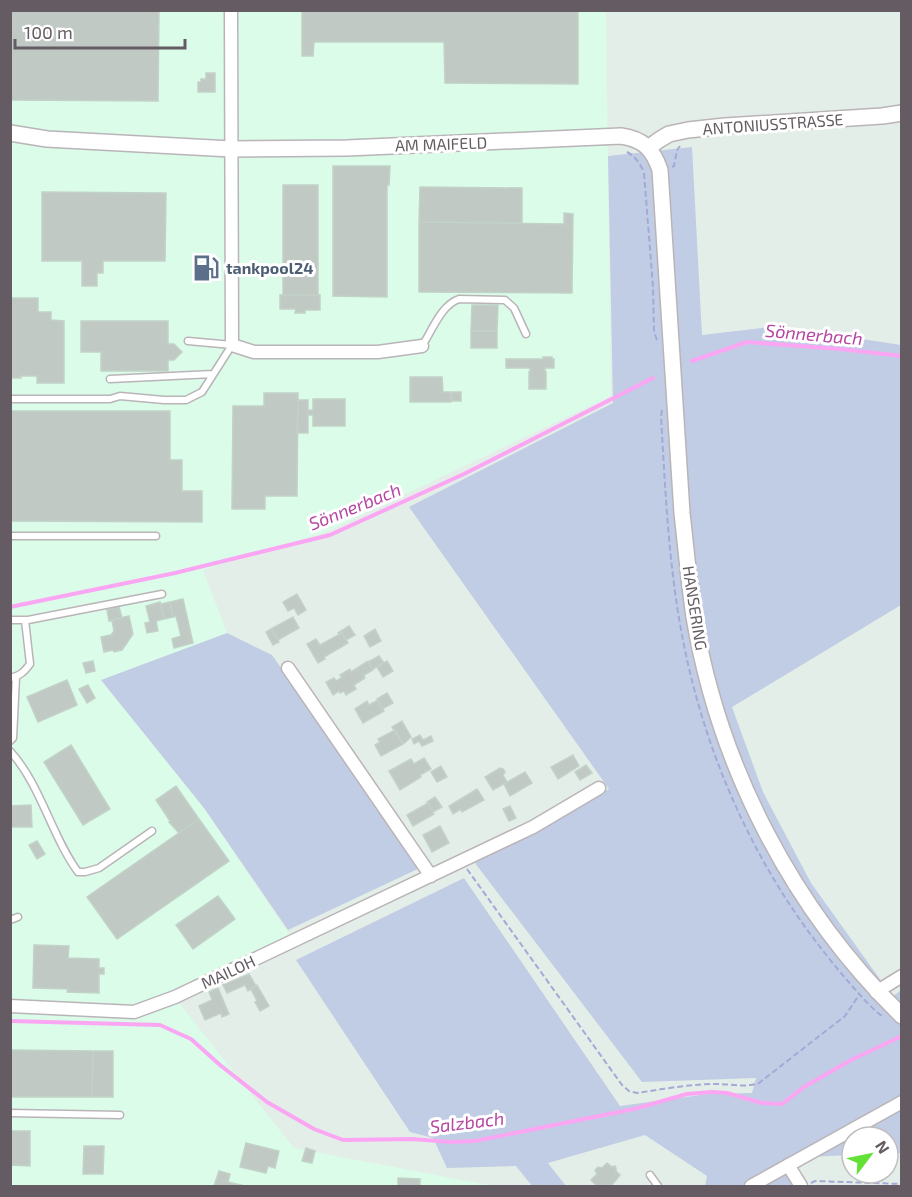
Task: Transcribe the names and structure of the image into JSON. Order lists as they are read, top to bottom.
{
  "streets": {
    "street": [
      "ANTONIUSSTRASSE",
      "AM MAIFELD",
      "HANSERING",
      "MAILOH"
    ]
  },
  "crossings": [
    ["ANTONIUSSTRASSE", "AM MAIFELD"],
    ["ANTONIUSSTRASSE", "HANSERING"],
    ["AM MAIFELD", "HANSERING"]
  ],
  "water": ["Sönnerbach", "Salzbach"],
  "places": {
    "fuel station": ["tankpool24"]
  },
  "scale_bar": "100 m",
  "north": "top right"
}
